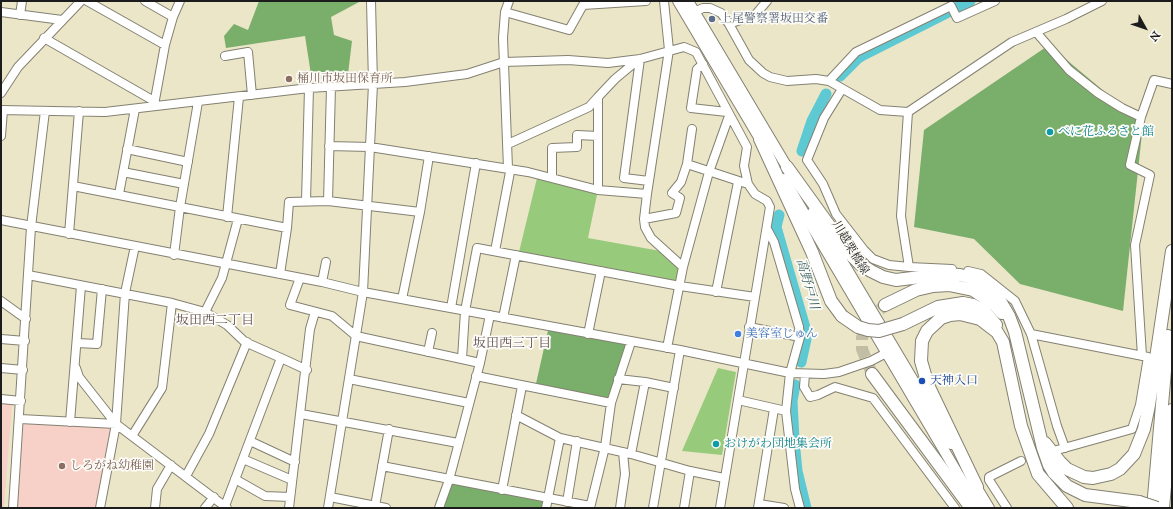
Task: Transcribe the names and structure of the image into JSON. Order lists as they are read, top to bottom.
{
  "streets": {
    "main road": ["川越栗橋線"]
  },
  "districts": ["坂田西二丁目", "坂田西三丁目"],
  "water": ["高野戸川"],
  "places": [
    "上尾警察署坂田交番",
    "桶川市坂田保育所",
    "べに花ふるさと館",
    "美容室じゅん",
    "天神入口",
    "おけがわ団地集会所",
    "しろがね幼稚園"
  ],
  "north": "bottom right"
}
